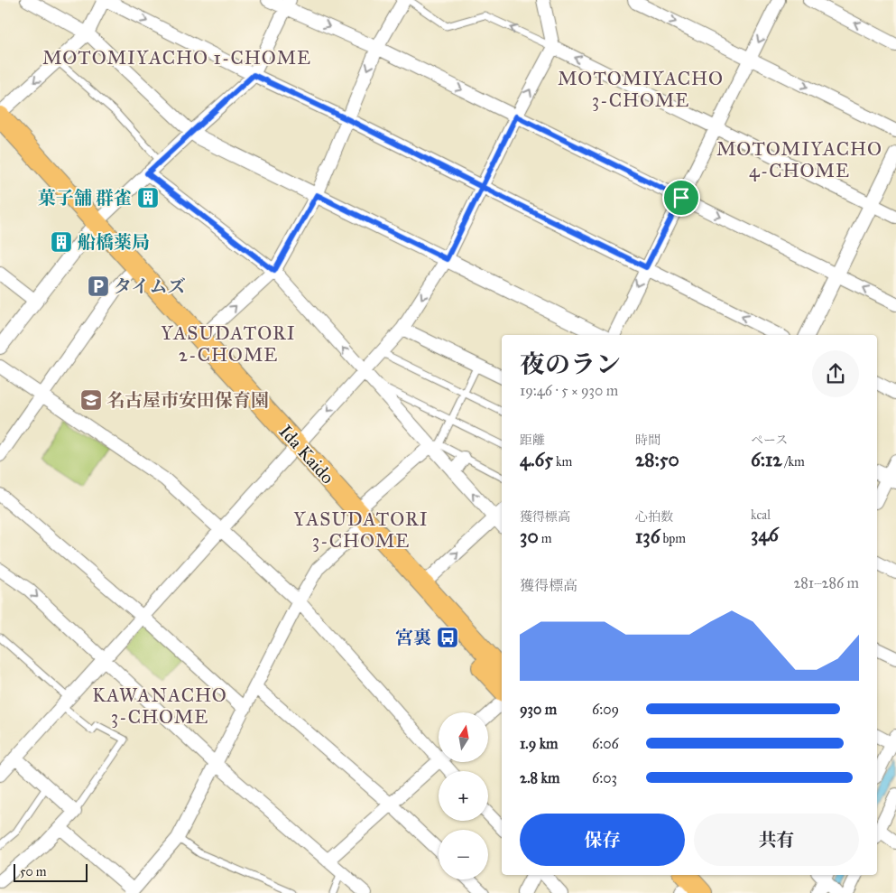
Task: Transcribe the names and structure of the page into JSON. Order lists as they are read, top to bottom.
{
  "streets": {
    "highway": ["Ida Kaido"]
  },
  "districts": [
    "MOTOMIYACHO 1-CHOME",
    "MOTOMIYACHO 3-CHOME",
    "MOTOMIYACHO 4-CHOME",
    "YASUDATORI 2-CHOME",
    "YASUDATORI 3-CHOME",
    "KAWANACHO 3-CHOME"
  ],
  "places": {
    "building": ["菓子舗 群雀", "船橋薬局"],
    "parking": ["タイムズ"],
    "school or university": ["名古屋市安田保育園"],
    "bus stop": ["宮裏"]
  },
  "scale_bar": "50 m",
  "north": "top",
  "page": {
    "heading": ["夜のラン", "19:46 · 5 × 930 m"],
    "stats": [
      ["距離", "4.65 km"],
      ["時間", "28:50"],
      ["ペース", "6:12 /km"],
      ["獲得標高", "30 m"],
      ["心拍数", "136 bpm"],
      ["kcal", "346"]
    ],
    "chart": ["獲得標高", "281–286 m"],
    "list": [
      {
        "name": "930 m",
        "note": "6:09"
      },
      {
        "name": "1.9 km",
        "note": "6:06"
      },
      {
        "name": "2.8 km",
        "note": "6:03"
      }
    ],
    "map_buttons": ["+", "−"],
    "buttons": ["保存", "共有"],
    "scale": "50 m"
  }
}
